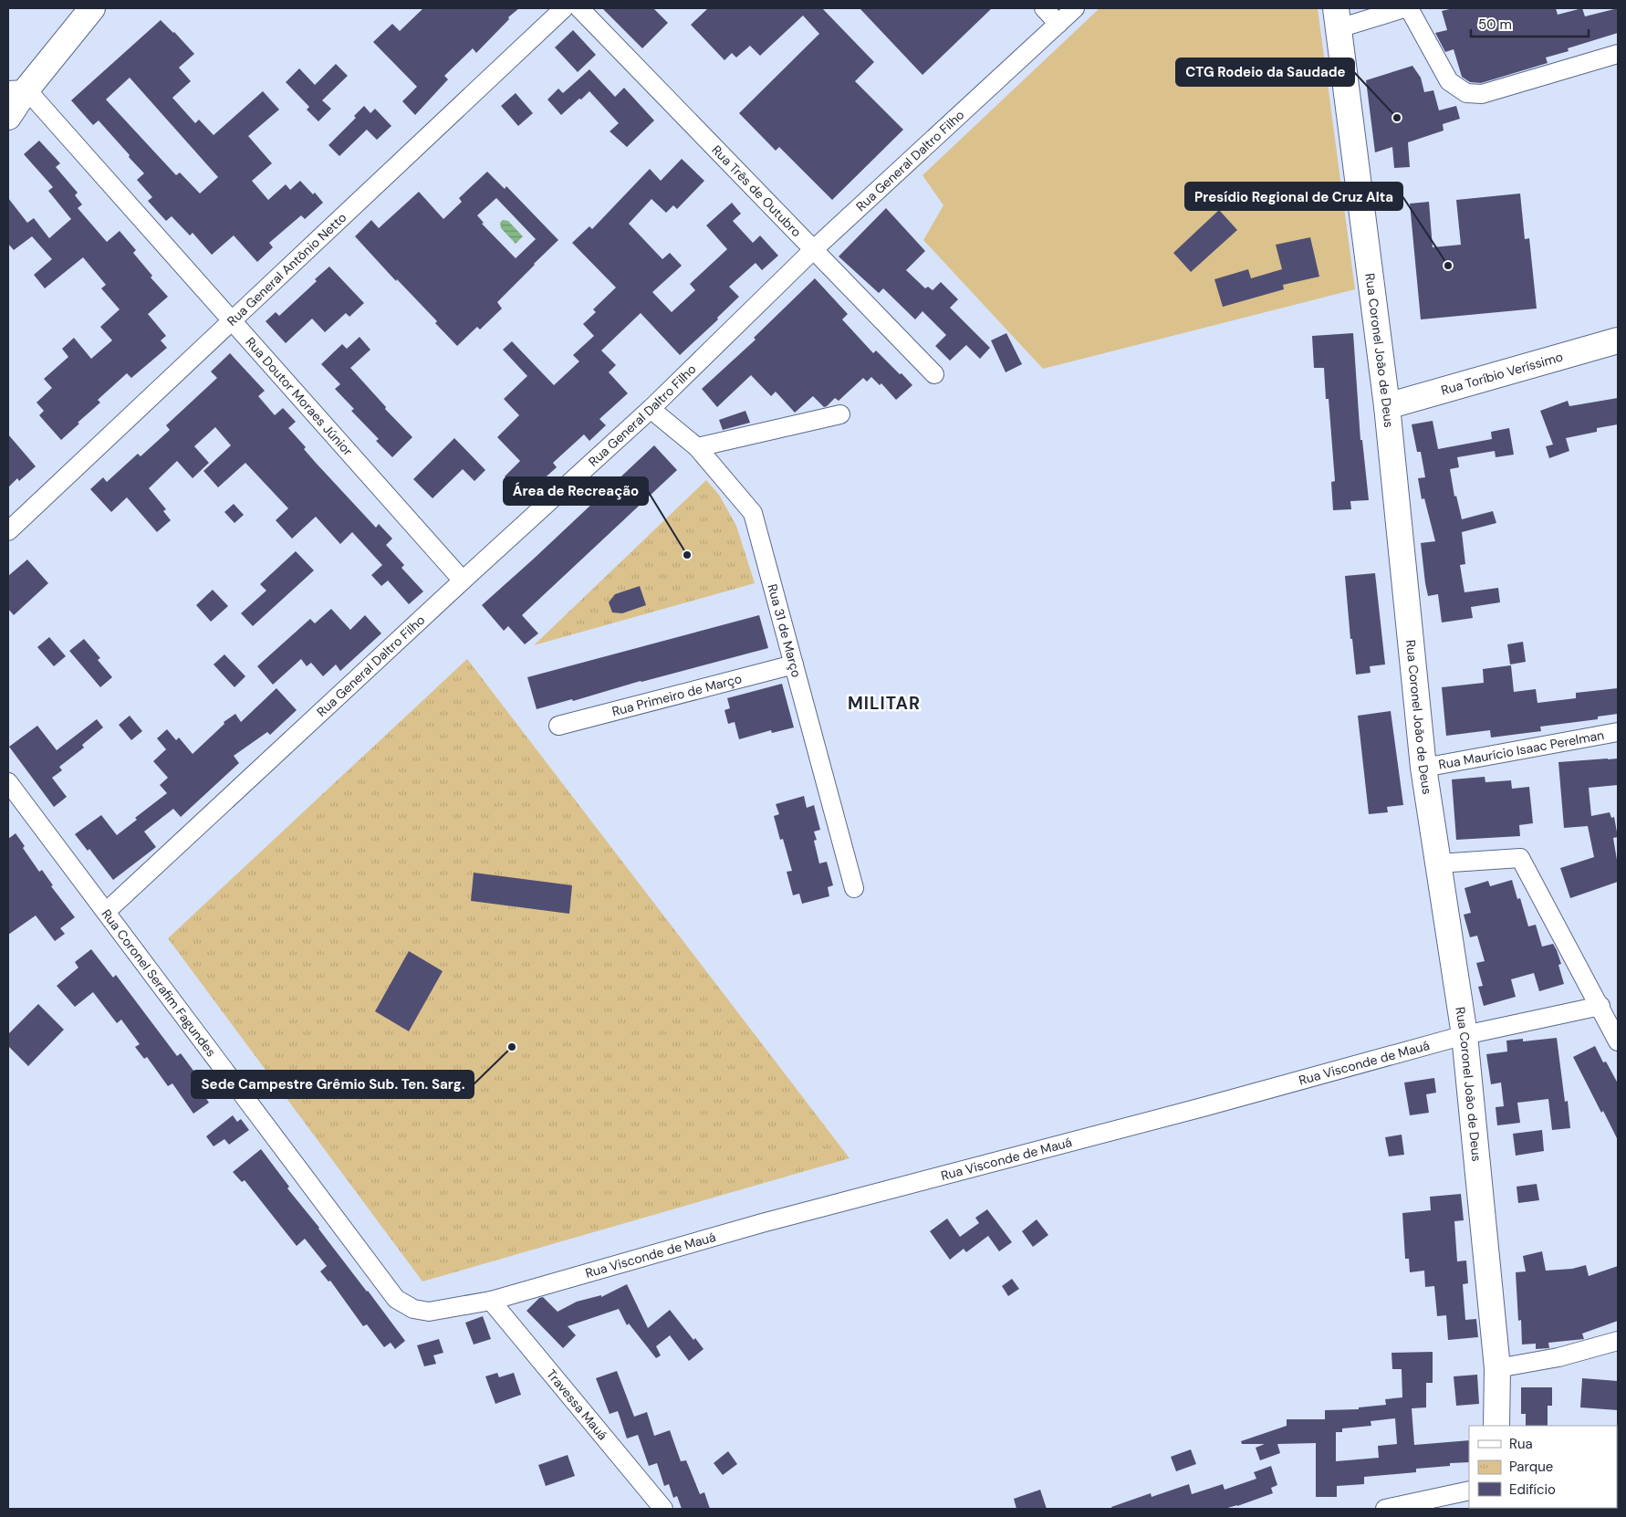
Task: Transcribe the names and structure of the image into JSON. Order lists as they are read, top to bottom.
{
  "streets": {
    "street": [
      "Rua General Daltro Filho",
      "Rua Três de Outubro",
      "Rua General Antônio Netto",
      "Rua Coronel João de Deus",
      "Rua Toríbio Veríssimo",
      "Rua Doutor Moraes Júnior",
      "Rua 31 de Março",
      "Rua Primeiro de Março",
      "Rua Maurício Isaac Perelman",
      "Rua Coronel Serafim Fagundes",
      "Rua Visconde de Mauá",
      "Travessa Mauá"
    ]
  },
  "crossings": [
    ["Rua General Daltro Filho", "Rua Três de Outubro"],
    ["Rua General Daltro Filho", "Rua Doutor Moraes Júnior"],
    ["Rua General Daltro Filho", "Rua 31 de Março"],
    ["Rua General Daltro Filho", "Rua Coronel Serafim Fagundes"],
    ["Rua General Antônio Netto", "Rua Doutor Moraes Júnior"],
    ["Rua Coronel João de Deus", "Rua Toríbio Veríssimo"],
    ["Rua Coronel João de Deus", "Rua Maurício Isaac Perelman"],
    ["Rua Coronel João de Deus", "Rua Visconde de Mauá"],
    ["Rua 31 de Março", "Rua Primeiro de Março"],
    ["Rua Coronel Serafim Fagundes", "Rua Visconde de Mauá"],
    ["Rua Visconde de Mauá", "Travessa Mauá"]
  ],
  "districts": ["MILITAR"],
  "places": [
    "CTG Rodeio da Saudade",
    "Presídio Regional de Cruz Alta",
    "Área de Recreação",
    "Sede Campestre Grêmio Sub. Ten. Sarg."
  ],
  "legend": ["Rua", "Parque", "Edifício"],
  "scale_bar": "50 m"
}
